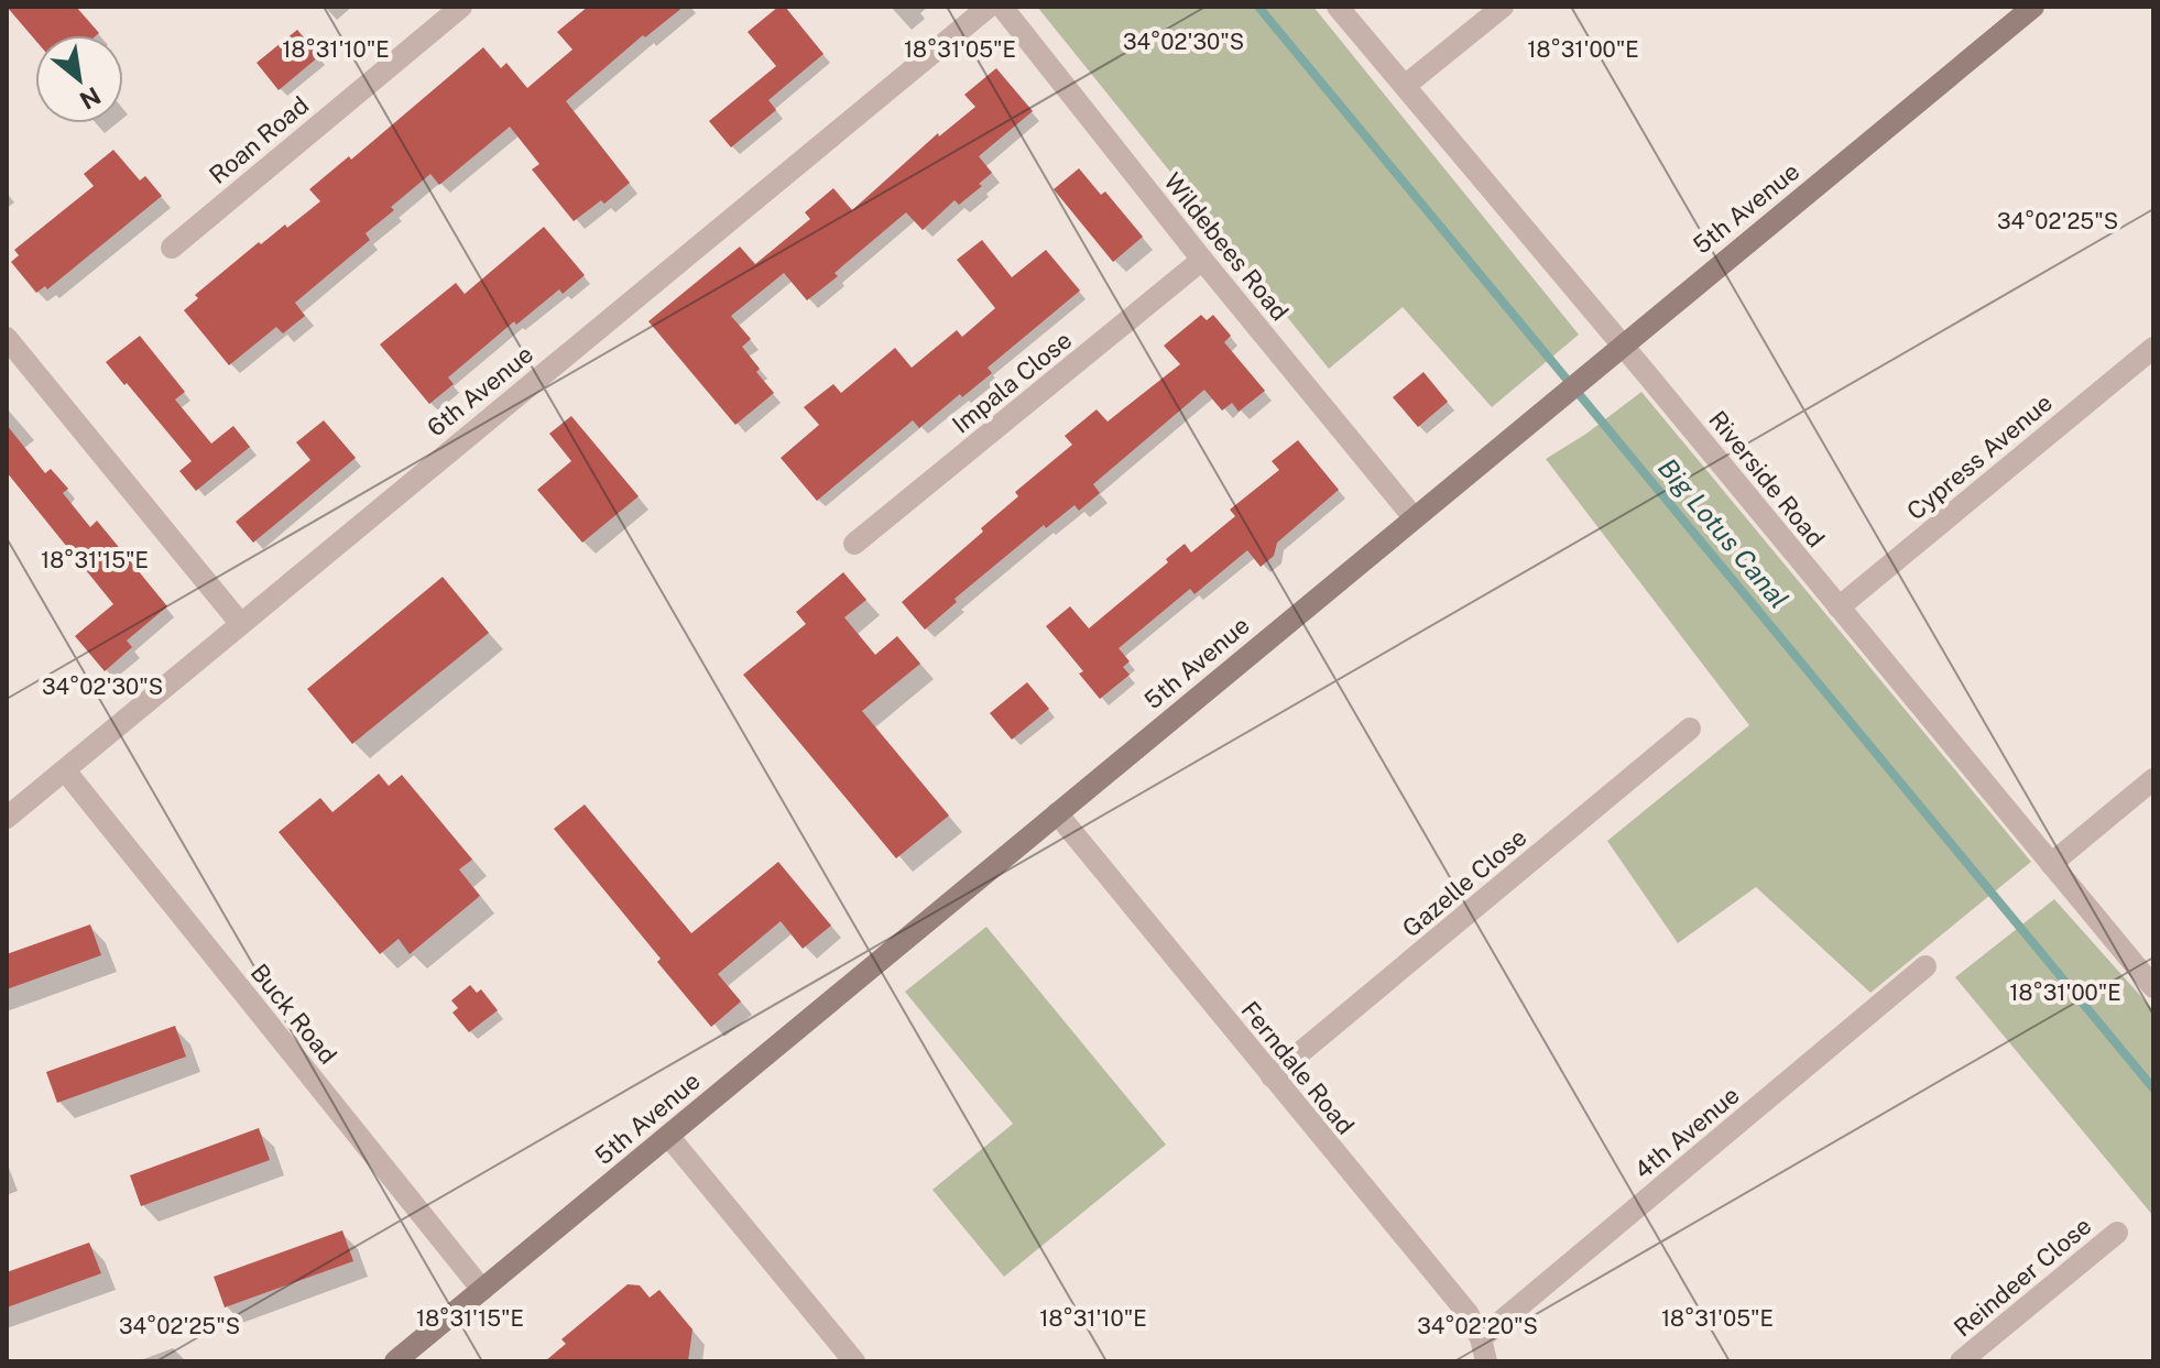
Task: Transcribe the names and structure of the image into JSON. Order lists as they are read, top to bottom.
{
  "streets": {
    "main road": ["5th Avenue"],
    "street": [
      "Roan Road",
      "Wildebees Road",
      "Impala Close",
      "6th Avenue",
      "Cypress Avenue",
      "Riverside Road",
      "Gazelle Close",
      "Buck Road",
      "Ferndale Road",
      "4th Avenue",
      "Reindeer Close"
    ]
  },
  "crossings": [
    ["5th Avenue", "Wildebees Road"],
    ["5th Avenue", "Riverside Road"],
    ["5th Avenue", "Buck Road"],
    ["5th Avenue", "Ferndale Road"],
    ["Wildebees Road", "Impala Close"],
    ["6th Avenue", "Buck Road"],
    ["Cypress Avenue", "Riverside Road"],
    ["Gazelle Close", "Ferndale Road"],
    ["Ferndale Road", "4th Avenue"]
  ],
  "water": ["Big Lotus Canal"],
  "north": "bottom right",
  "coordinates": [
    "34°02'30\"S",
    "18°31'10\"E",
    "18°31'05\"E",
    "18°31'00\"E",
    "34°02'25\"S",
    "18°31'15\"E",
    "34°02'20\"S"
  ]
}
